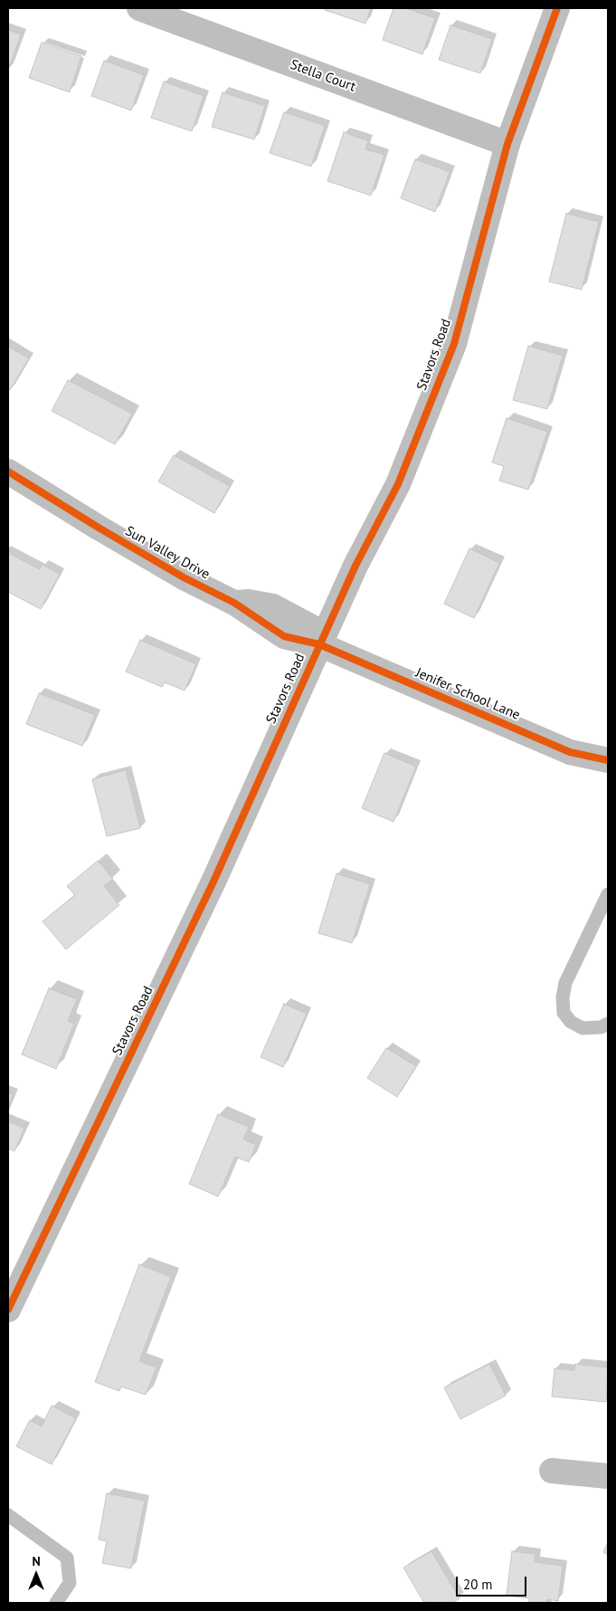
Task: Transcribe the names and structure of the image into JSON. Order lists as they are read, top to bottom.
{
  "streets": {
    "street": [
      "Stella Court",
      "Stavors Road",
      "Sun Valley Drive",
      "Jenifer School Lane"
    ]
  },
  "crossings": [
    ["Stella Court", "Stavors Road"],
    ["Stavors Road", "Sun Valley Drive"],
    ["Stavors Road", "Jenifer School Lane"],
    ["Sun Valley Drive", "Jenifer School Lane"]
  ],
  "scale_bar": "20 m",
  "north": "top"
}
